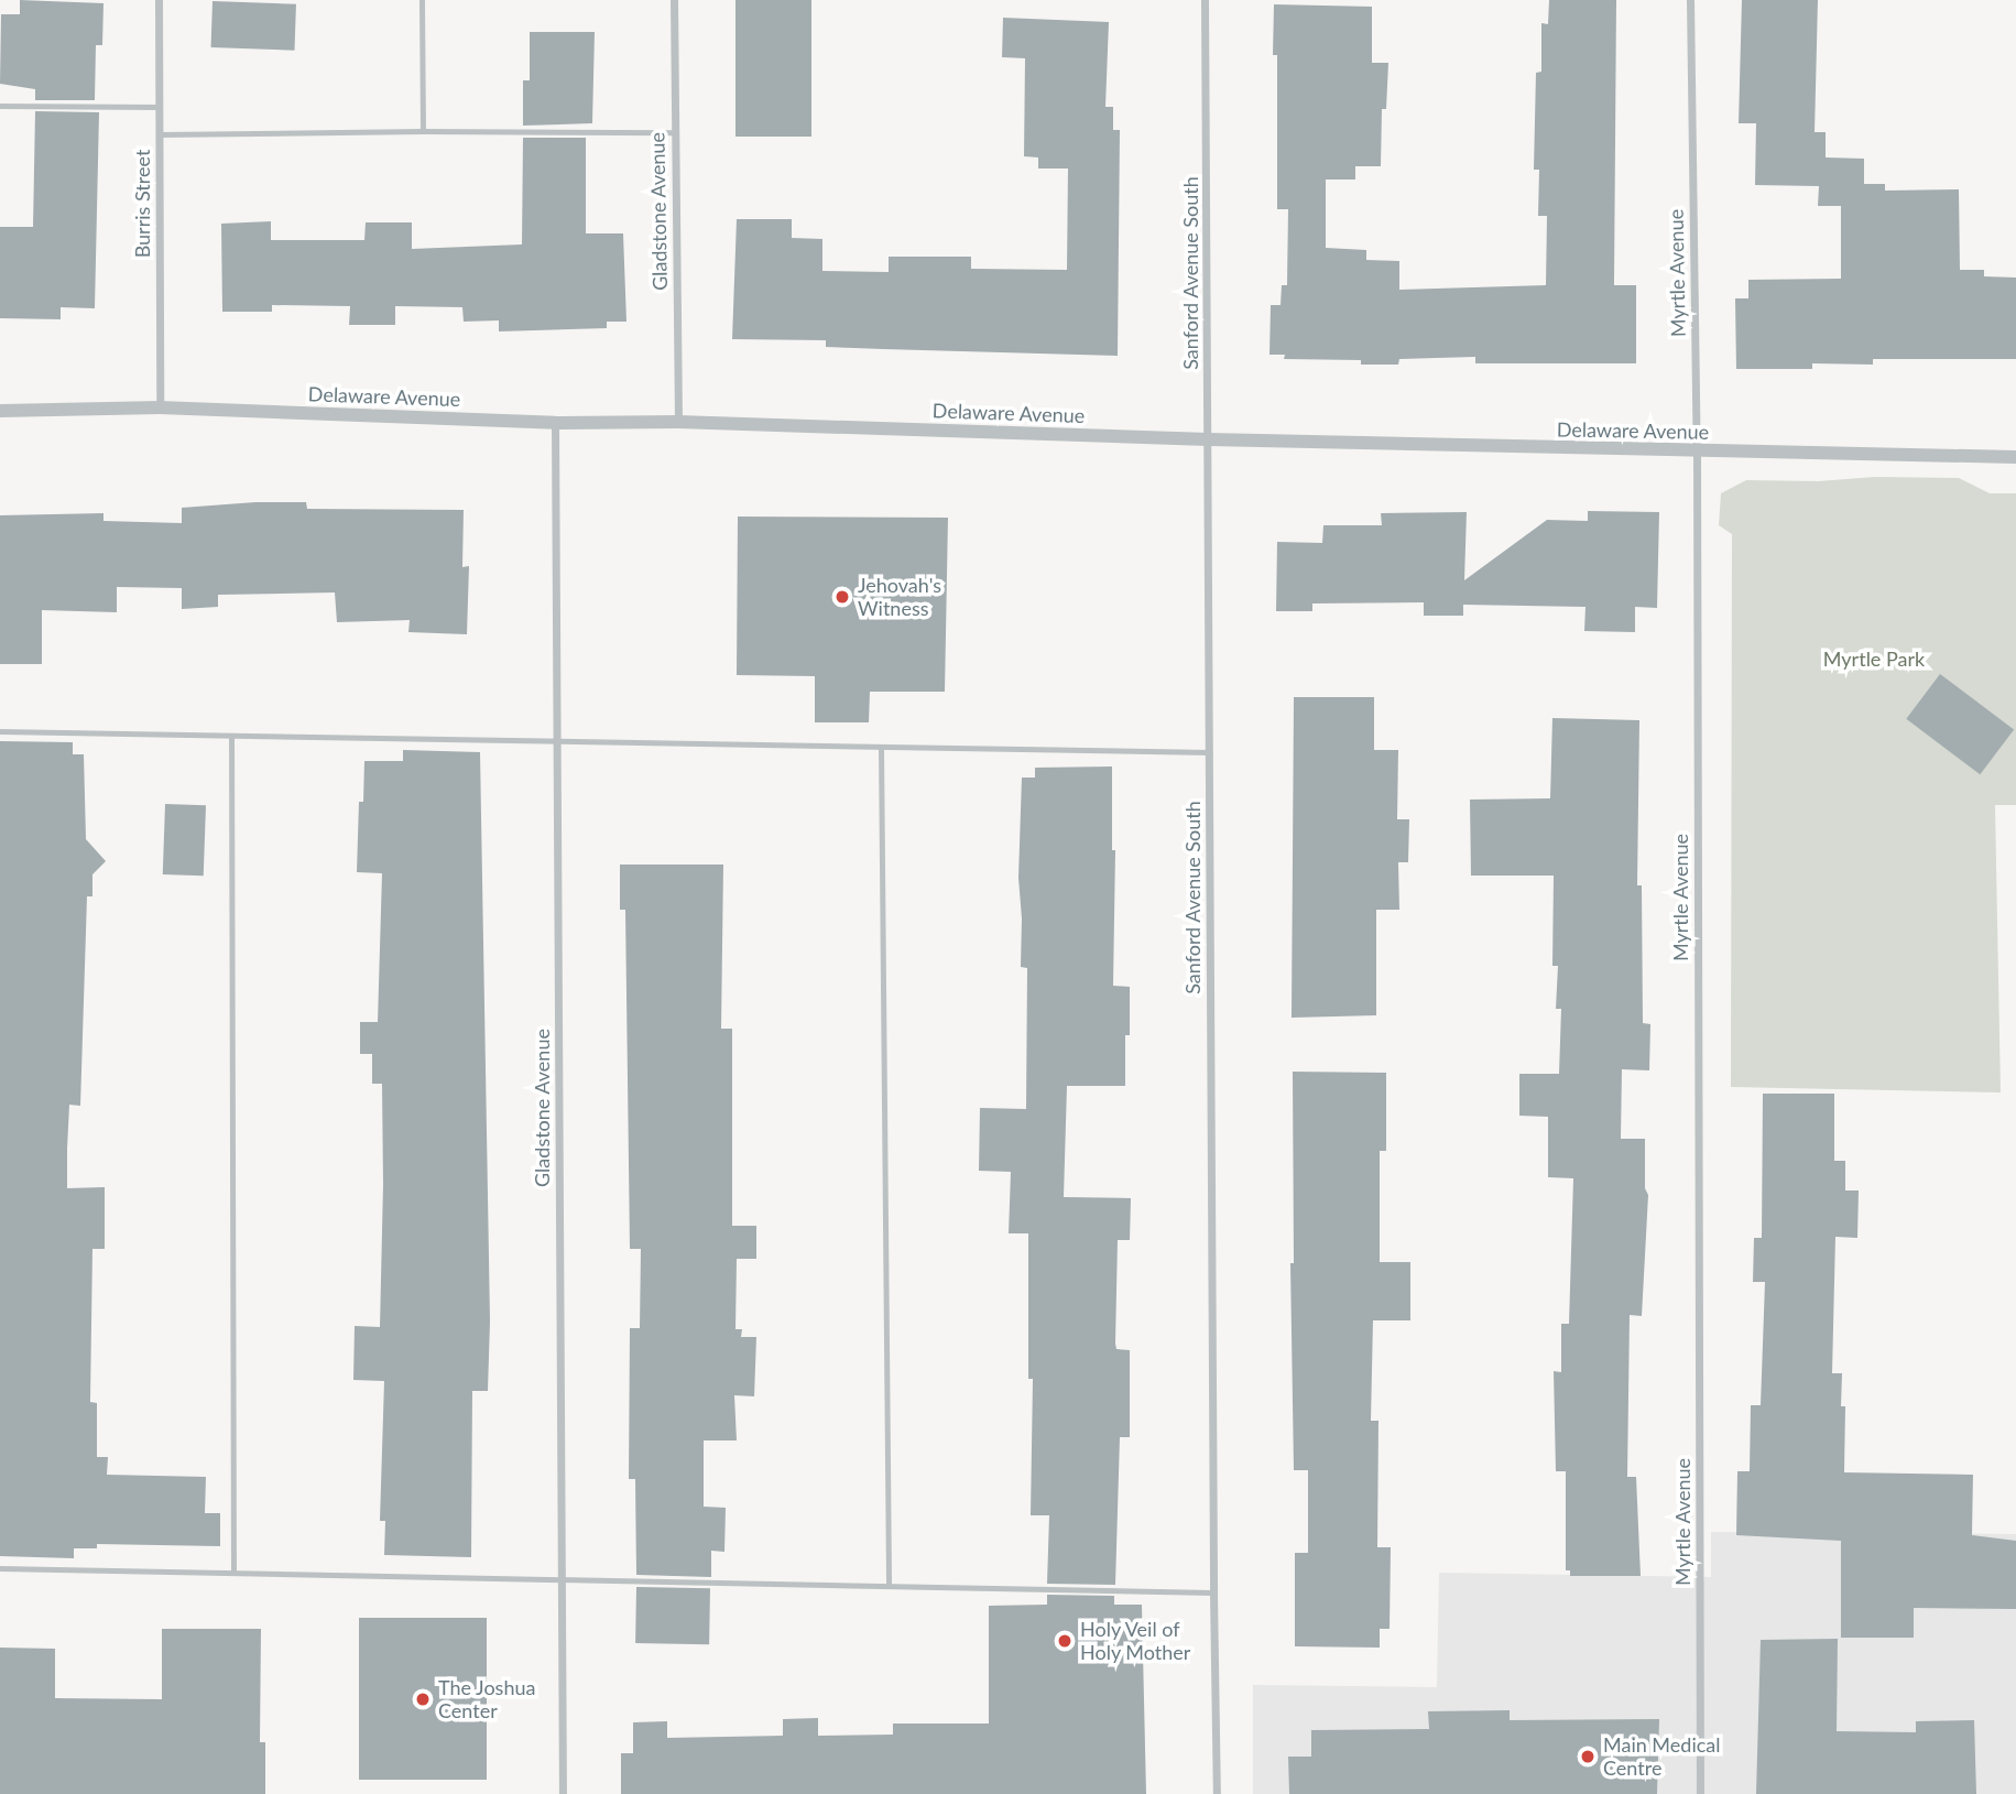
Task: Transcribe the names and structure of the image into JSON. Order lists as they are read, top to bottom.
{
  "streets": {
    "street": [
      "Burris Street",
      "Gladstone Avenue",
      "Sanford Avenue South",
      "Myrtle Avenue",
      "Delaware Avenue"
    ]
  },
  "crossings": [
    ["Burris Street", "Delaware Avenue"],
    ["Gladstone Avenue", "Delaware Avenue"],
    ["Sanford Avenue South", "Delaware Avenue"],
    ["Myrtle Avenue", "Delaware Avenue"]
  ],
  "parks": ["Myrtle Park"],
  "places": [
    "Jehovah's Witness",
    "Holy Veil of Holy Mother",
    "The Joshua Center",
    "Main Medical Centre"
  ]
}
